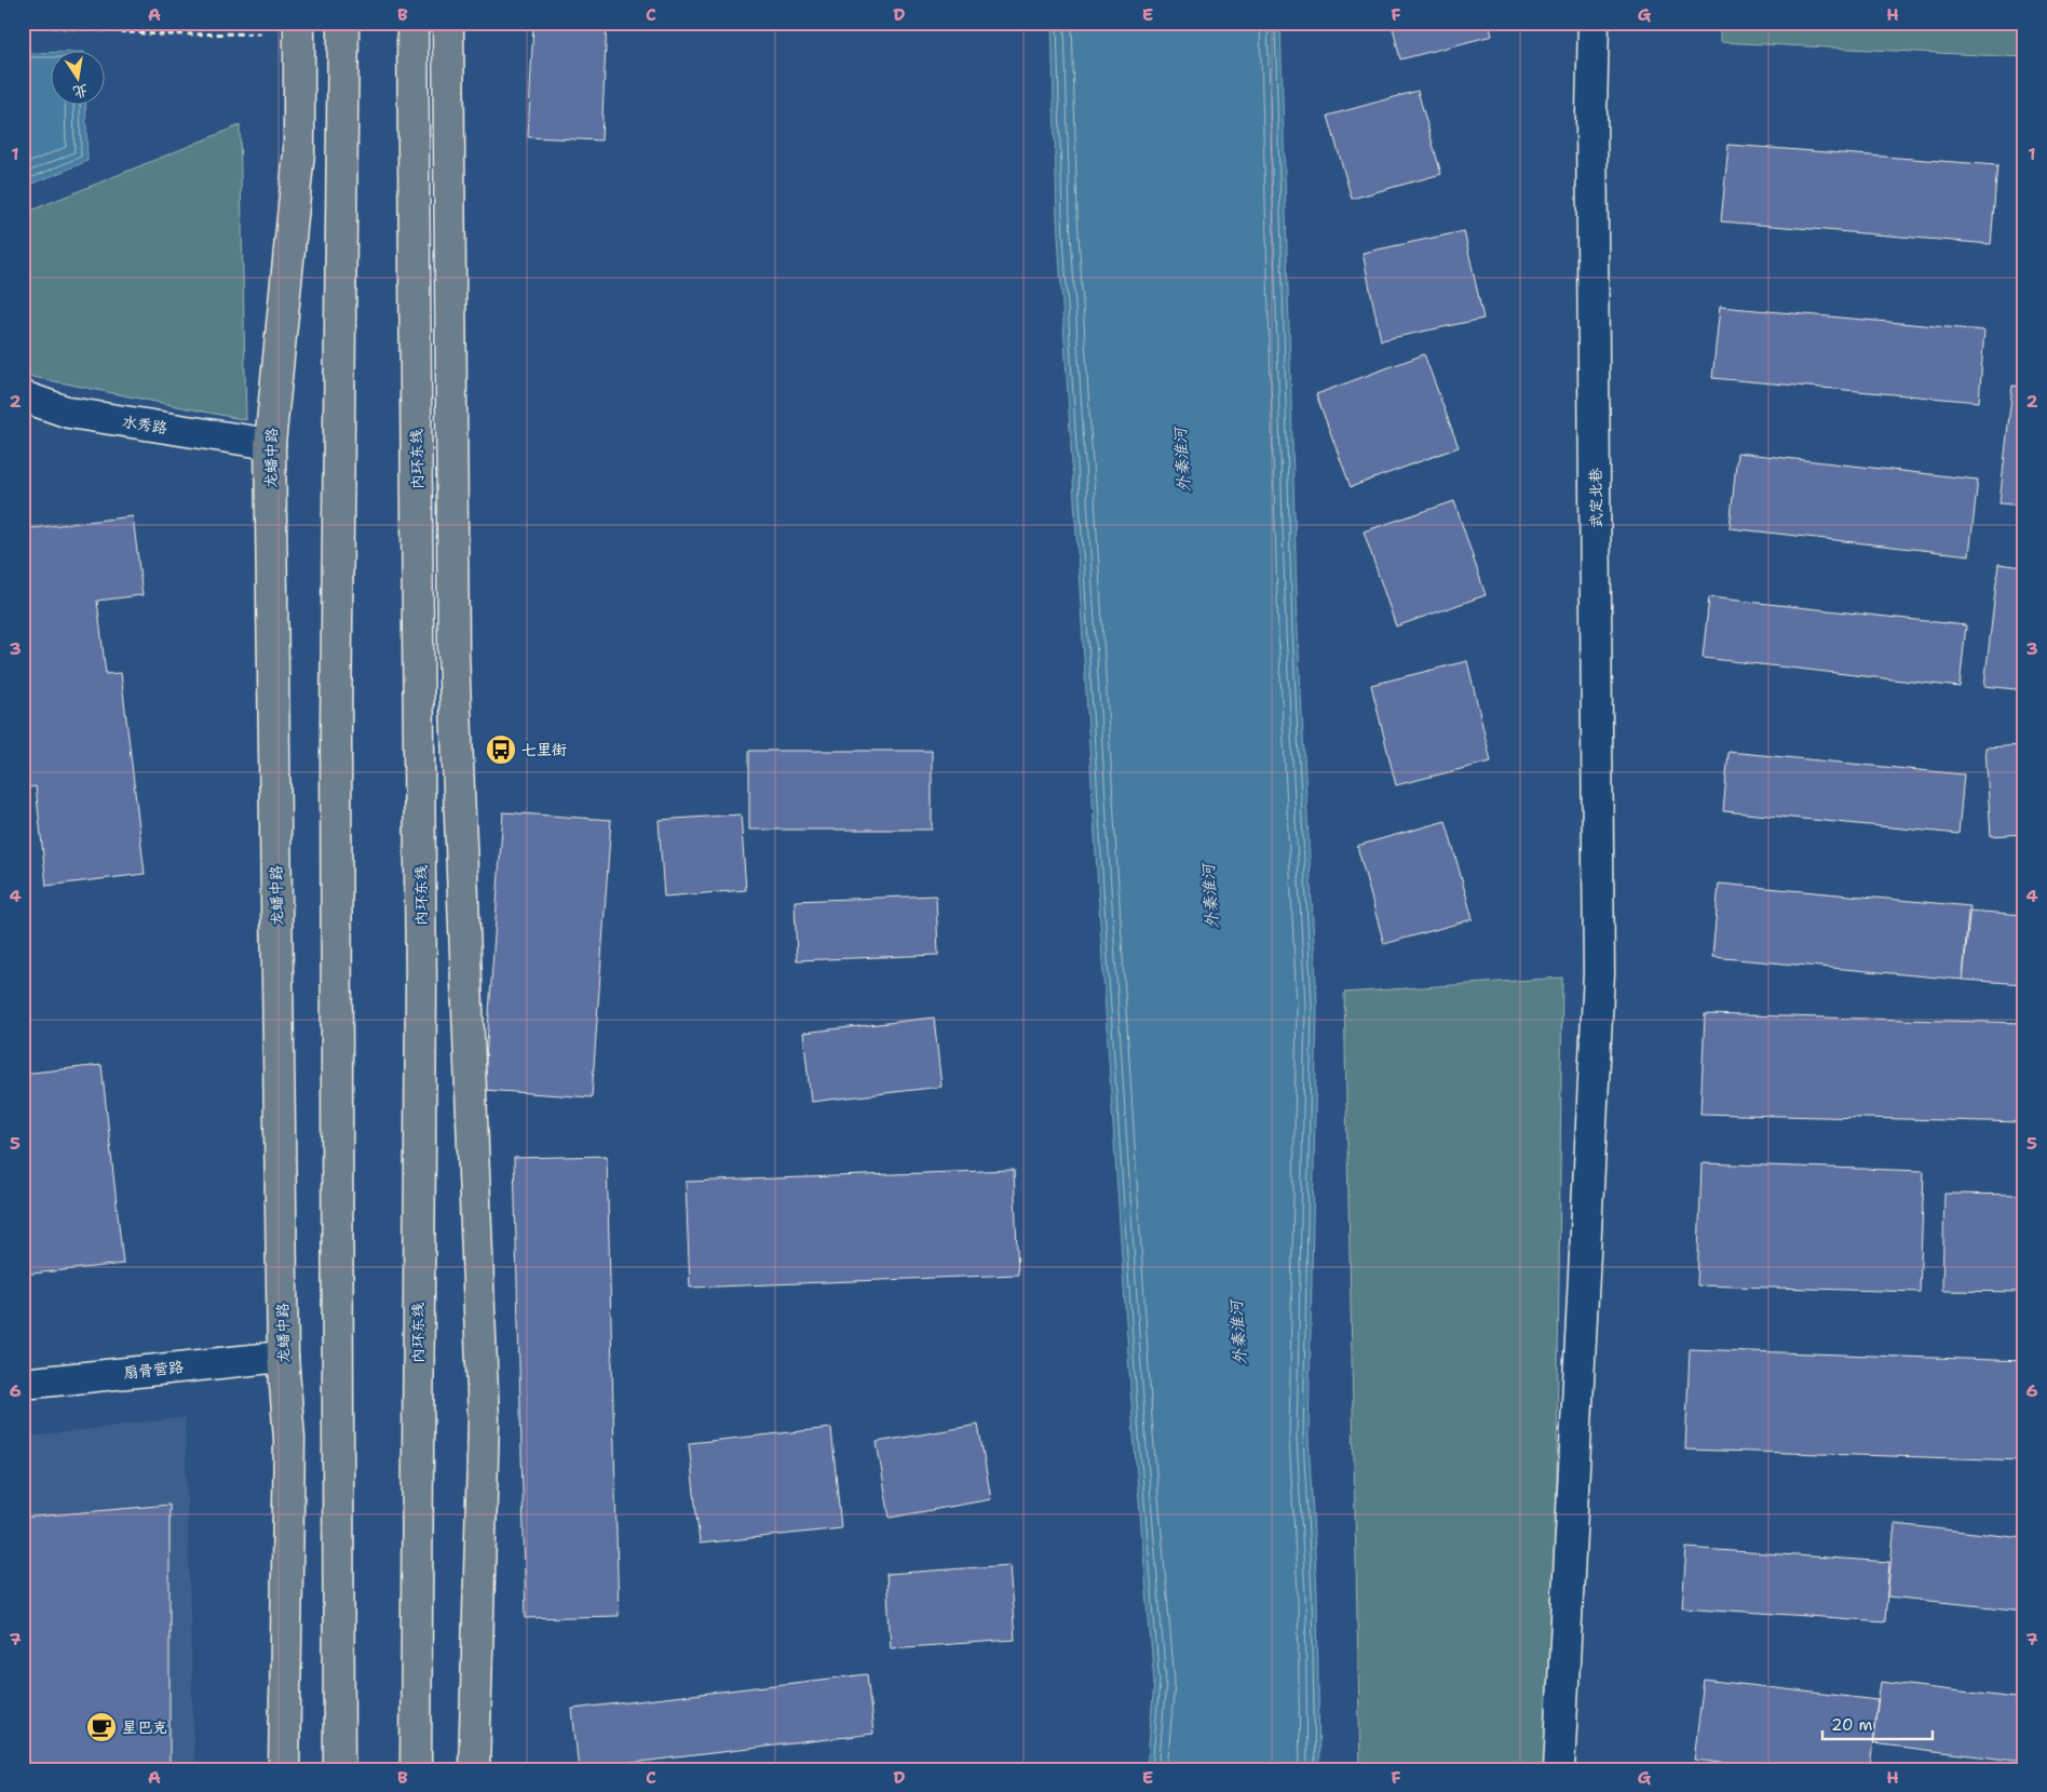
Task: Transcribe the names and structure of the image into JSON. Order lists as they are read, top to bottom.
{
  "streets": {
    "main road": ["龙蟠中路", "内环东线"],
    "street": ["水秀路", "武定北巷", "扇骨营路"]
  },
  "crossings": [
    ["水秀路", "龙蟠中路"],
    ["龙蟠中路", "扇骨营路"]
  ],
  "water": ["外秦淮河"],
  "places": {
    "bus stop": ["七里街"],
    "cafe": ["星巴克"]
  },
  "scale_bar": "20 m",
  "north": "bottom",
  "grid": {
    "columns": [
      "A",
      "B",
      "C",
      "D",
      "E",
      "F",
      "G",
      "H"
    ],
    "rows": [
      "1",
      "2",
      "3",
      "4",
      "5",
      "6",
      "7"
    ]
  }
}
